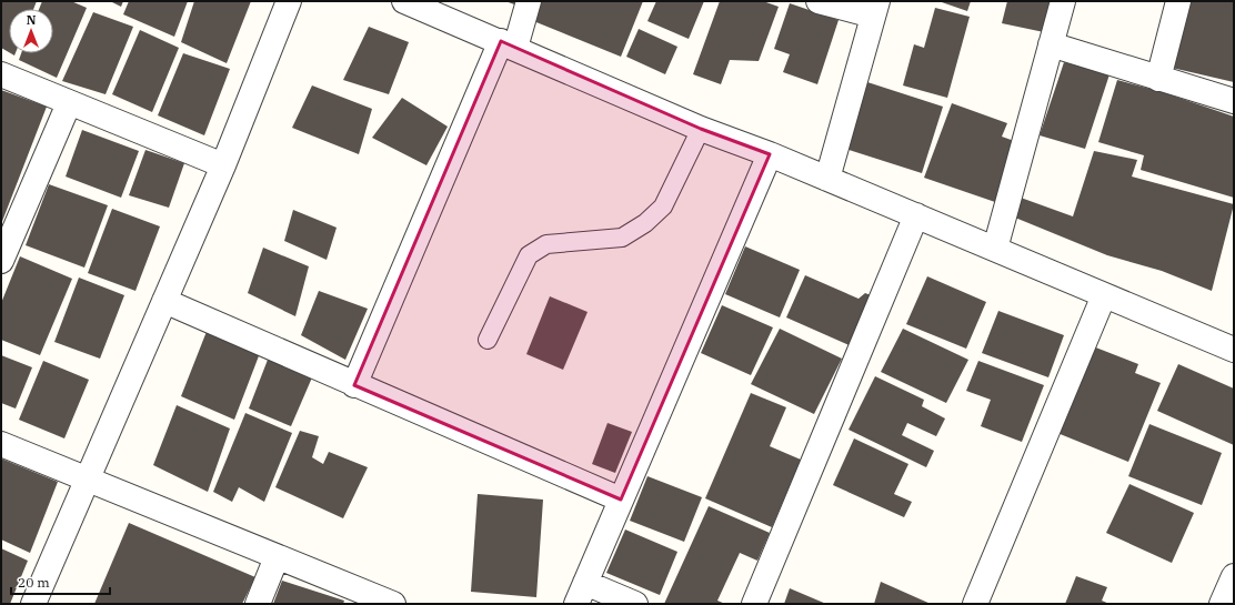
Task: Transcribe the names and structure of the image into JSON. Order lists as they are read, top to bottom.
{
  "scale_bar": "20 m",
  "north": "top"
}
